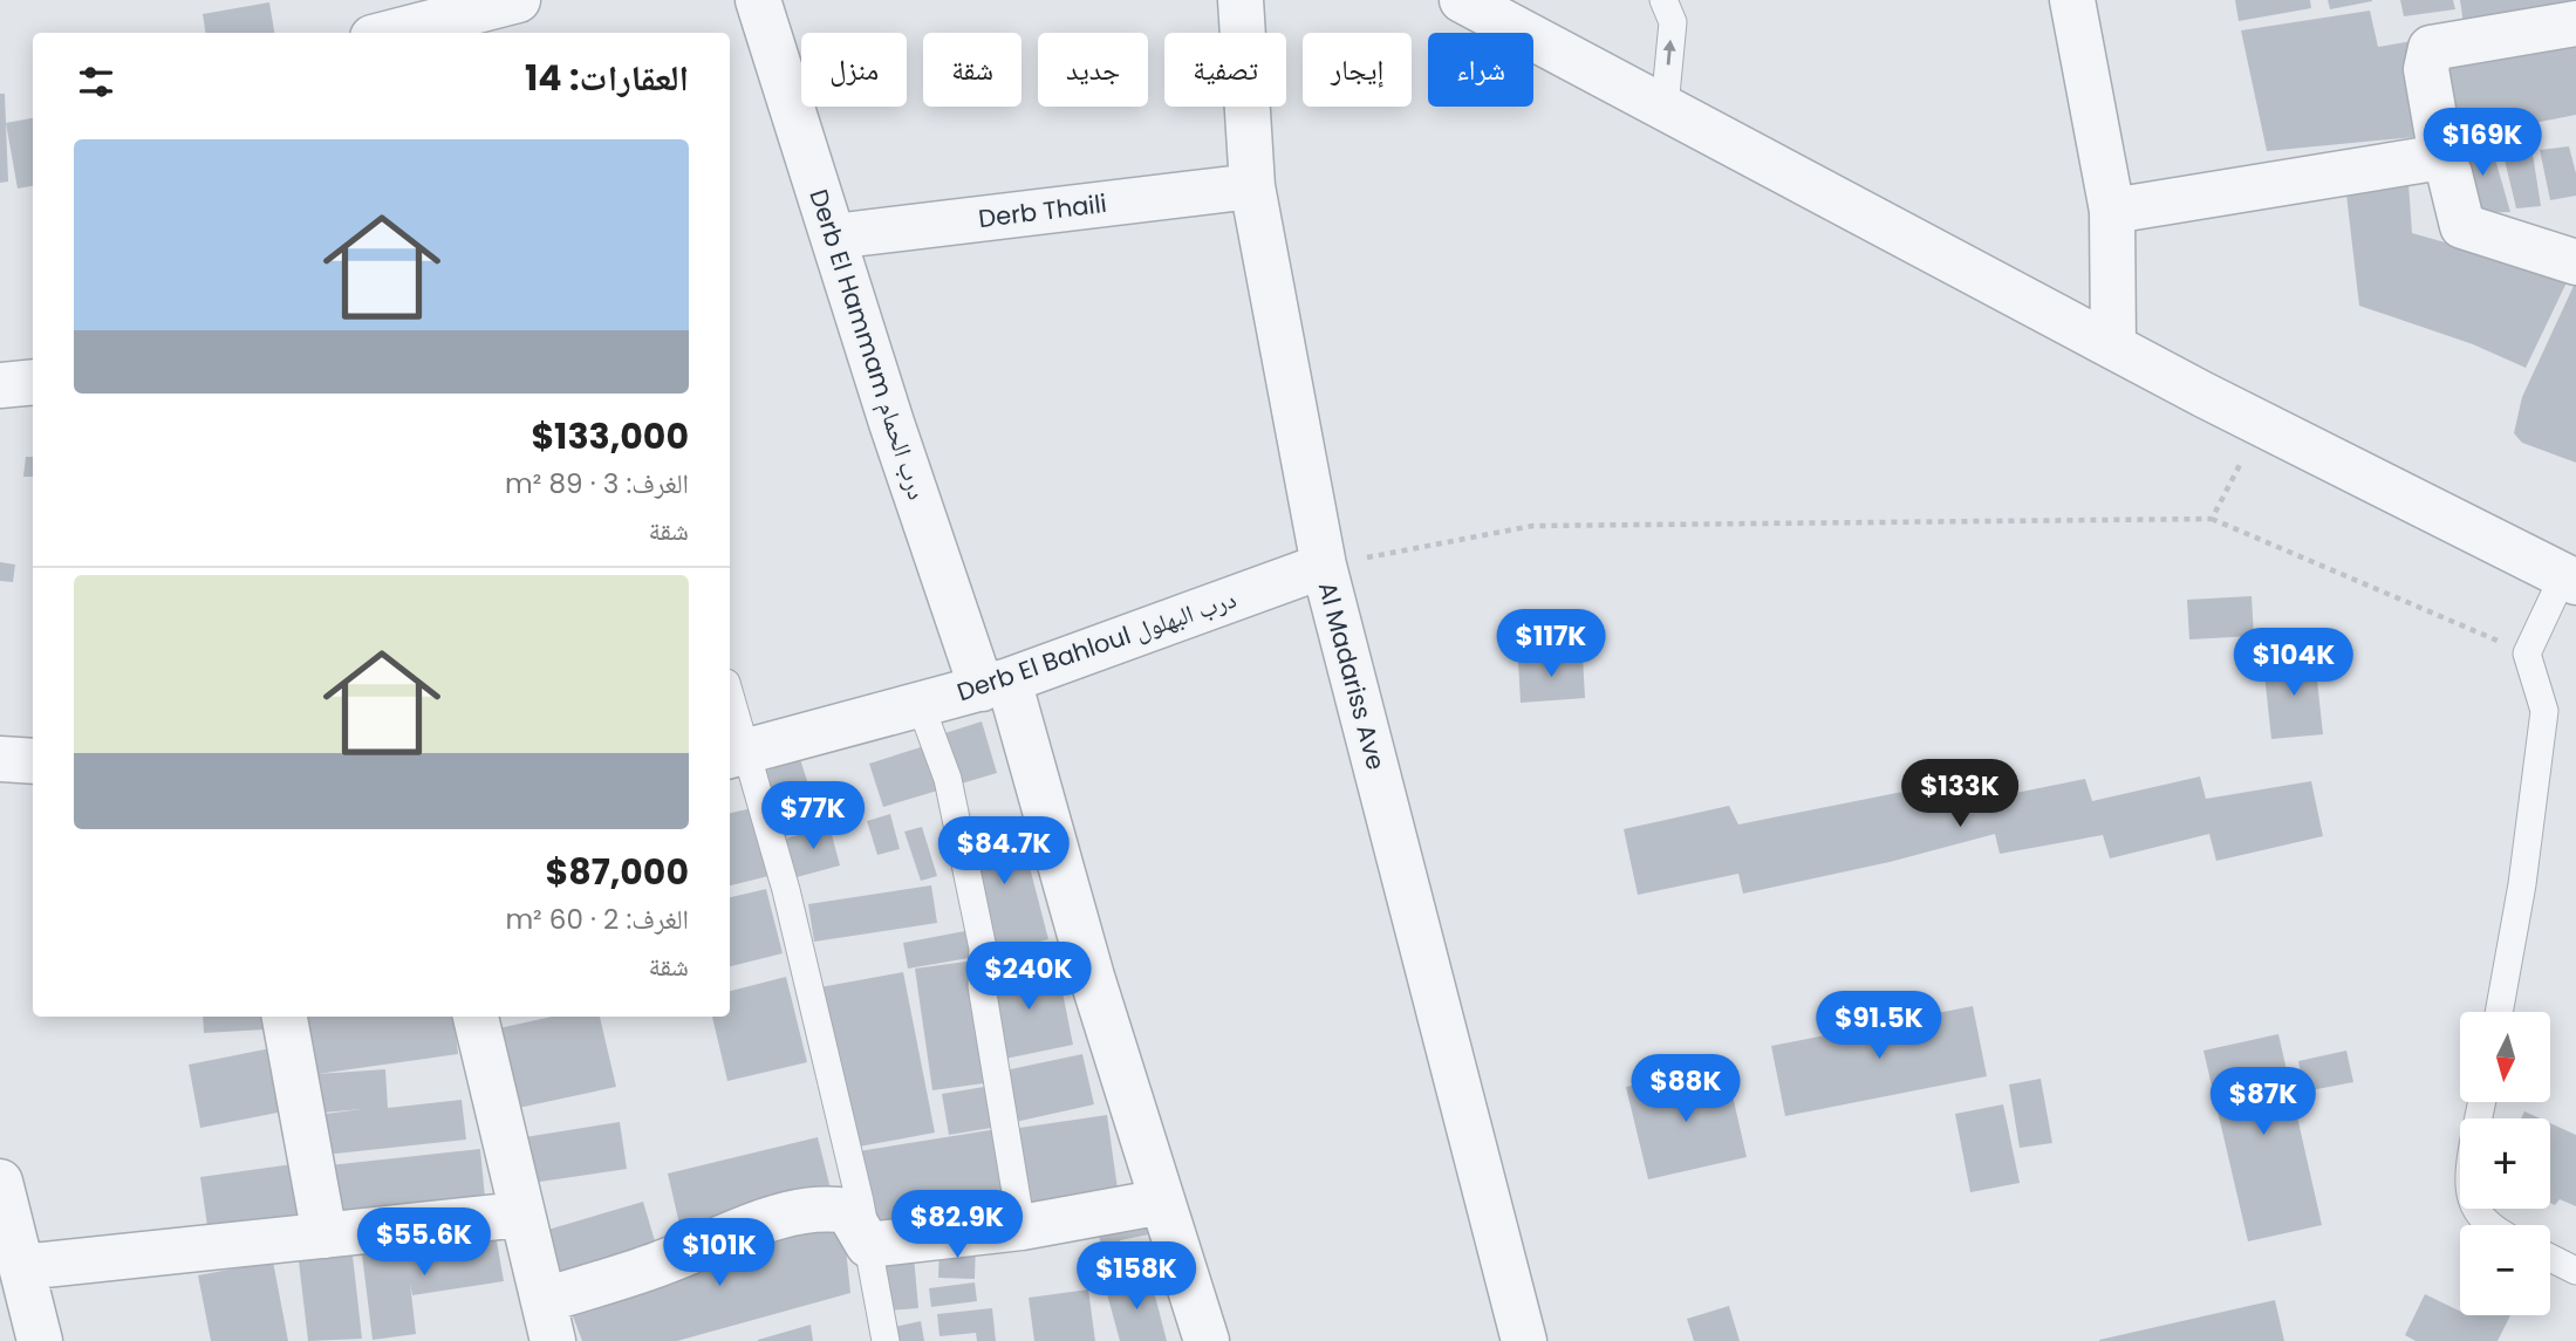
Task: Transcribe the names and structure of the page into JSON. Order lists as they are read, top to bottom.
{
  "streets": {
    "street": [
      "Derb Thaili",
      "Derb El Hammam درب الحمام",
      "Derb El Bahloul درب البهلول",
      "Al Madariss Ave"
    ]
  },
  "crossings": [
    ["Derb Thaili", "Derb El Hammam درب الحمام"],
    ["Derb Thaili", "Al Madariss Ave"],
    ["Derb El Hammam درب الحمام", "Derb El Bahloul درب البهلول"],
    ["Derb El Bahloul درب البهلول", "Al Madariss Ave"]
  ],
  "north": "bottom",
  "page": {
    "chip": [
      "شراء",
      "إيجار",
      "تصفية",
      "جديد",
      "شقة",
      "منزل"
    ],
    "heading": "العقارات: 14",
    "price": [
      "$169K",
      "$117K",
      "$104K",
      "$133K",
      "$77K",
      "$84.7K",
      "$240K",
      "$91.5K",
      "$88K",
      "$87K",
      "$82.9K",
      "$55.6K",
      "$101K",
      "$158K"
    ],
    "list": [
      {
        "name": "$133,000",
        "note": "الغرف: 3 · 89 m² · شقة"
      },
      {
        "name": "$87,000",
        "note": "الغرف: 2 · 60 m² · شقة"
      }
    ],
    "map_buttons": ["+", "−"]
  }
}
